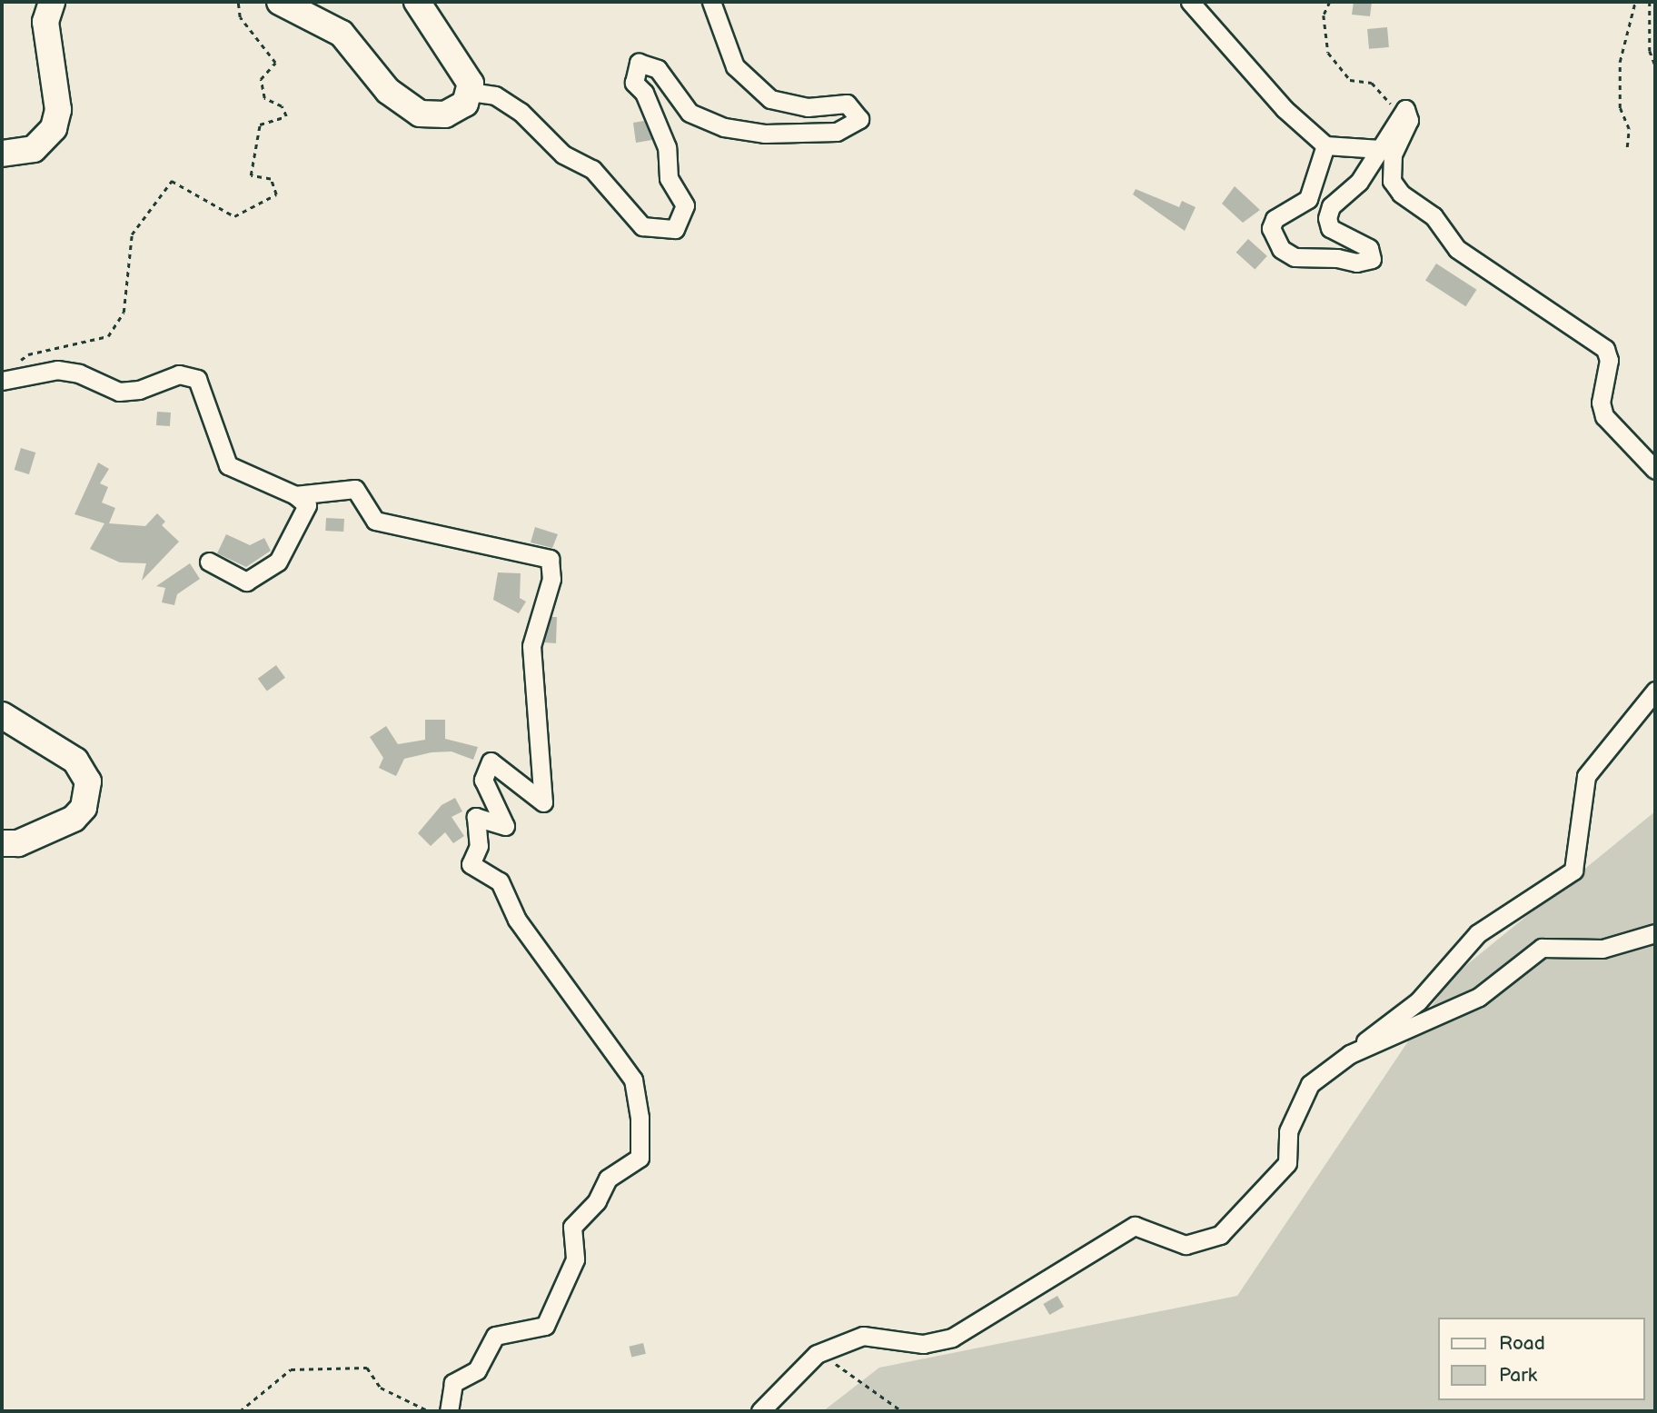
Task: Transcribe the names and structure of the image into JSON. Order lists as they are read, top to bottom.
{
  "legend": ["Road", "Park"]
}
